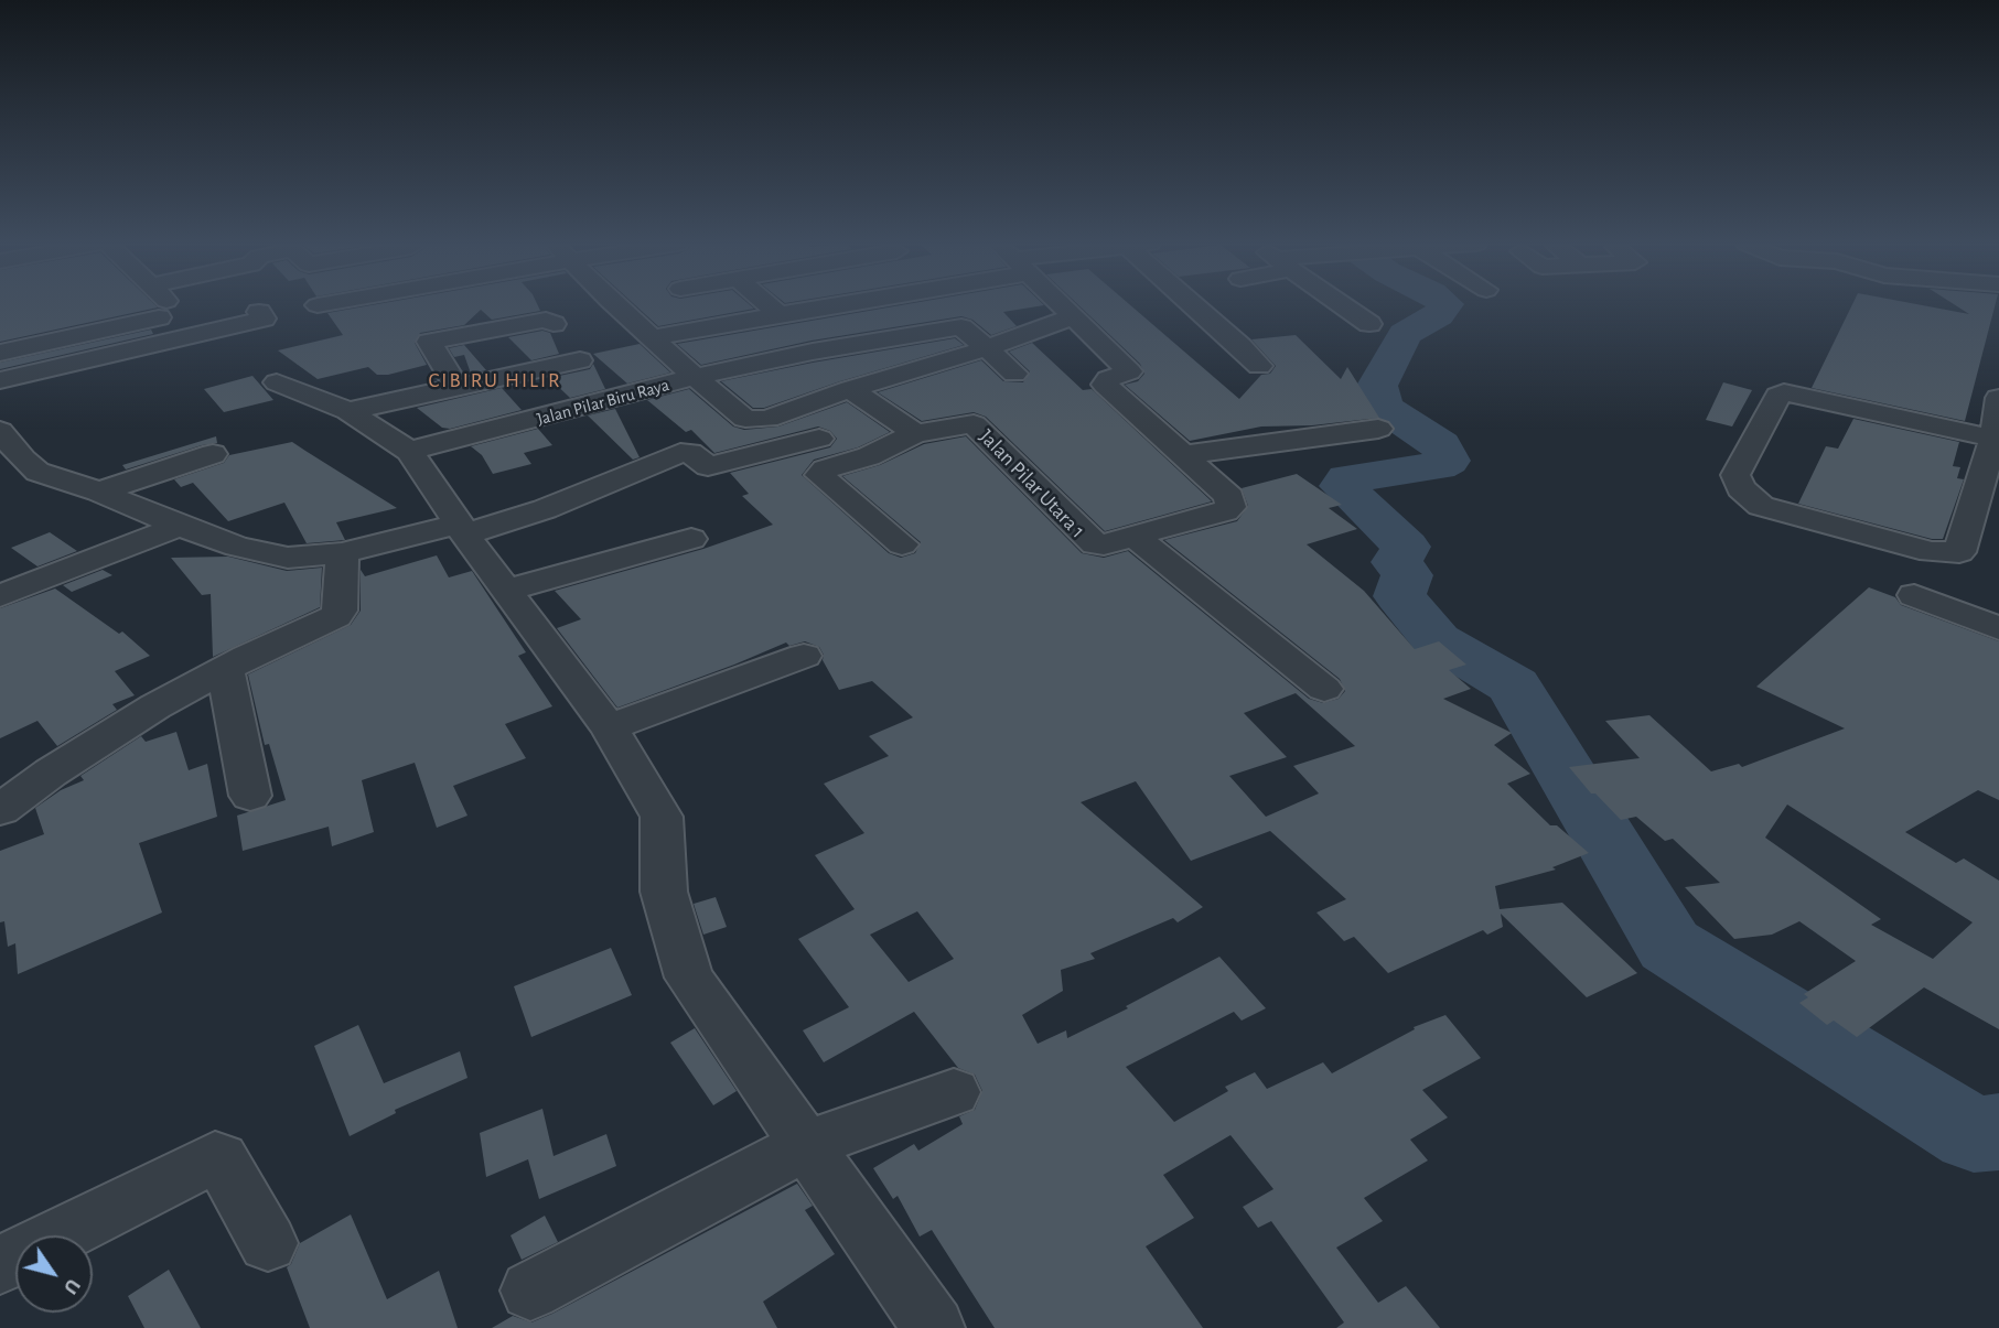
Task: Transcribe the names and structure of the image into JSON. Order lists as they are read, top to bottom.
{
  "streets": {
    "street": ["Jalan Pilar Biru Raya", "Jalan Pilar Utara 1"]
  },
  "districts": ["CIBIRU HILIR"],
  "north": "bottom right"
}
